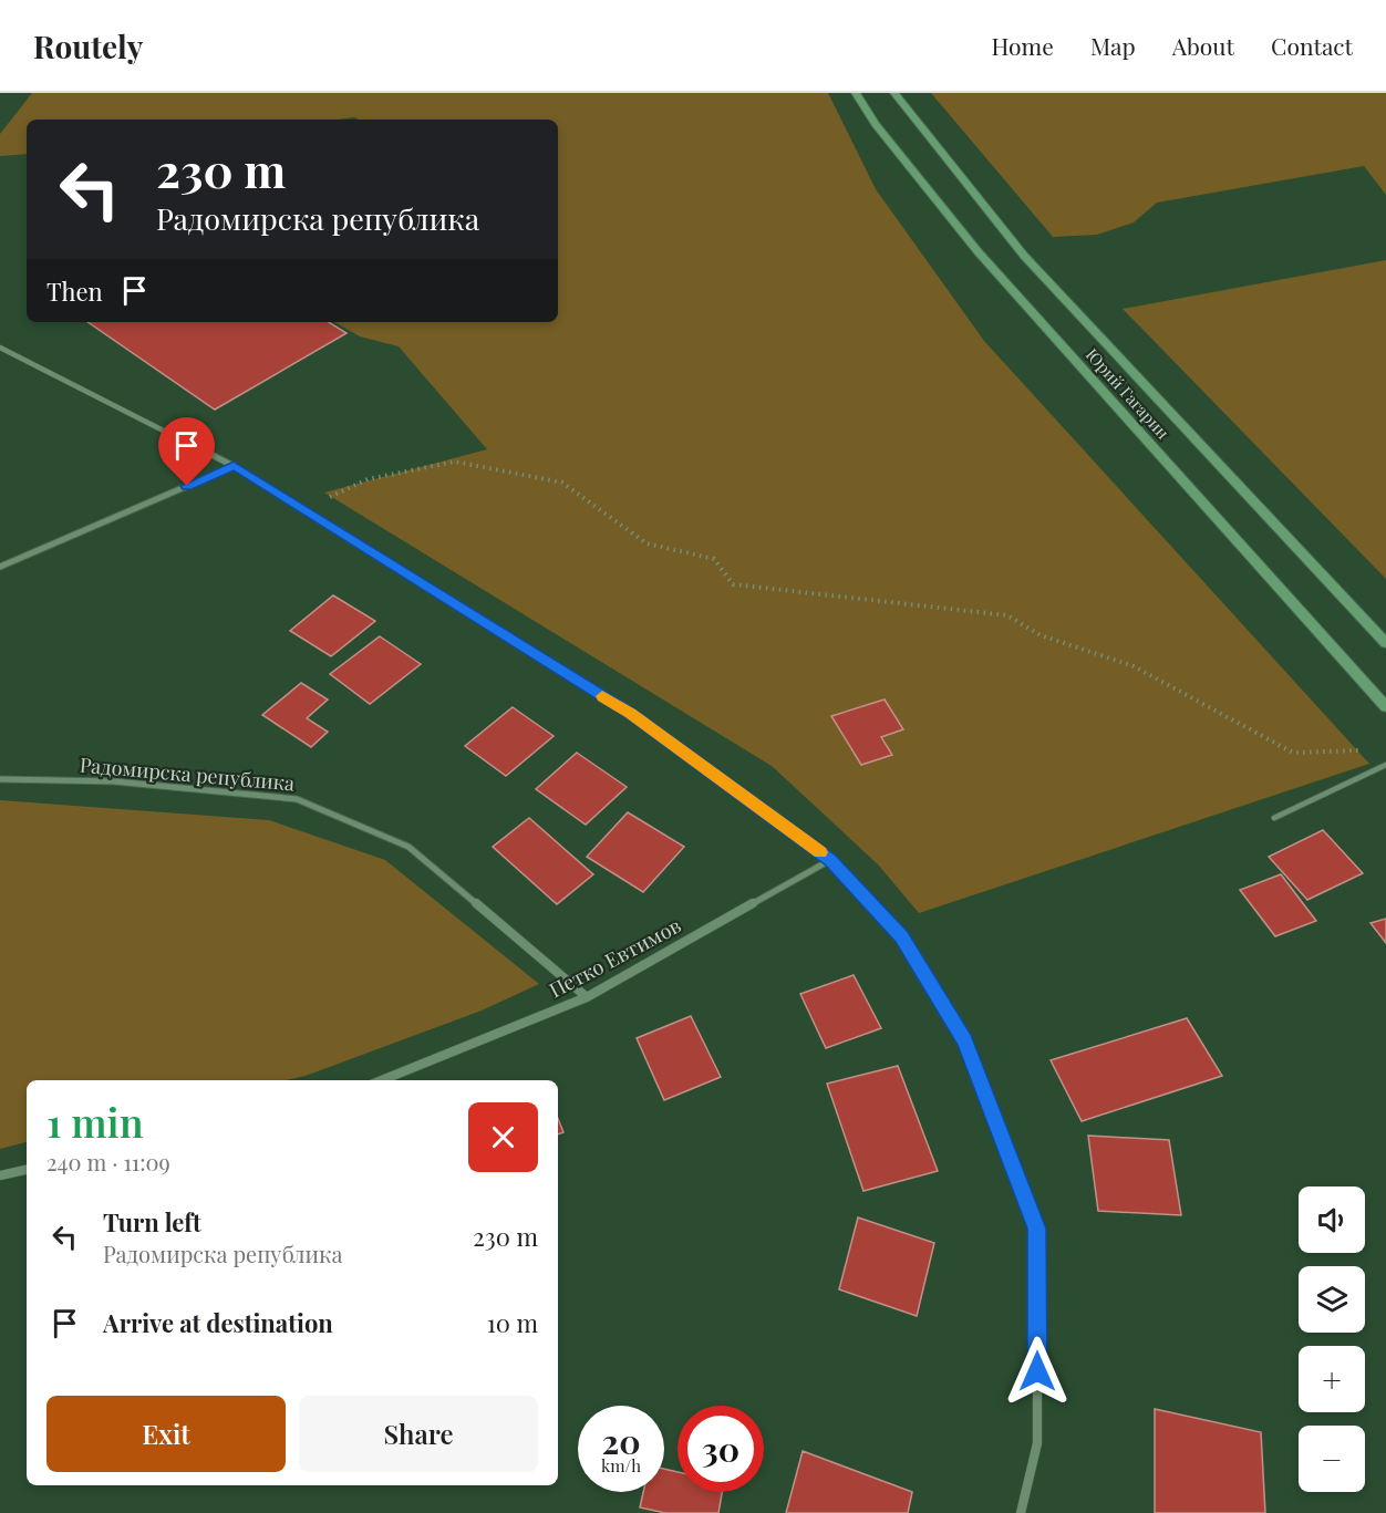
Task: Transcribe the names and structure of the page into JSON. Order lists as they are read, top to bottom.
{
  "streets": {
    "street": ["Юрий Гагарин", "Радомирска република", "Петко Евтимов"]
  },
  "crossings": [
    ["Радомирска република", "Петко Евтимов"]
  ],
  "page": {
    "header": "Routely",
    "nav": [
      "Home",
      "Map",
      "About",
      "Contact"
    ],
    "turn": ["230 m", "Радомирска република"],
    "then": "Then",
    "heading": ["1 min", "240 m · 11:09"],
    "map_buttons": ["+", "−"],
    "list": [
      {
        "name": "Turn left",
        "note": "Радомирска република",
        "value": "230 m"
      },
      {
        "name": "Arrive at destination",
        "value": "10 m"
      }
    ],
    "buttons": ["Exit", "Share"],
    "speed": "20 km/h",
    "limit": "30"
  }
}
